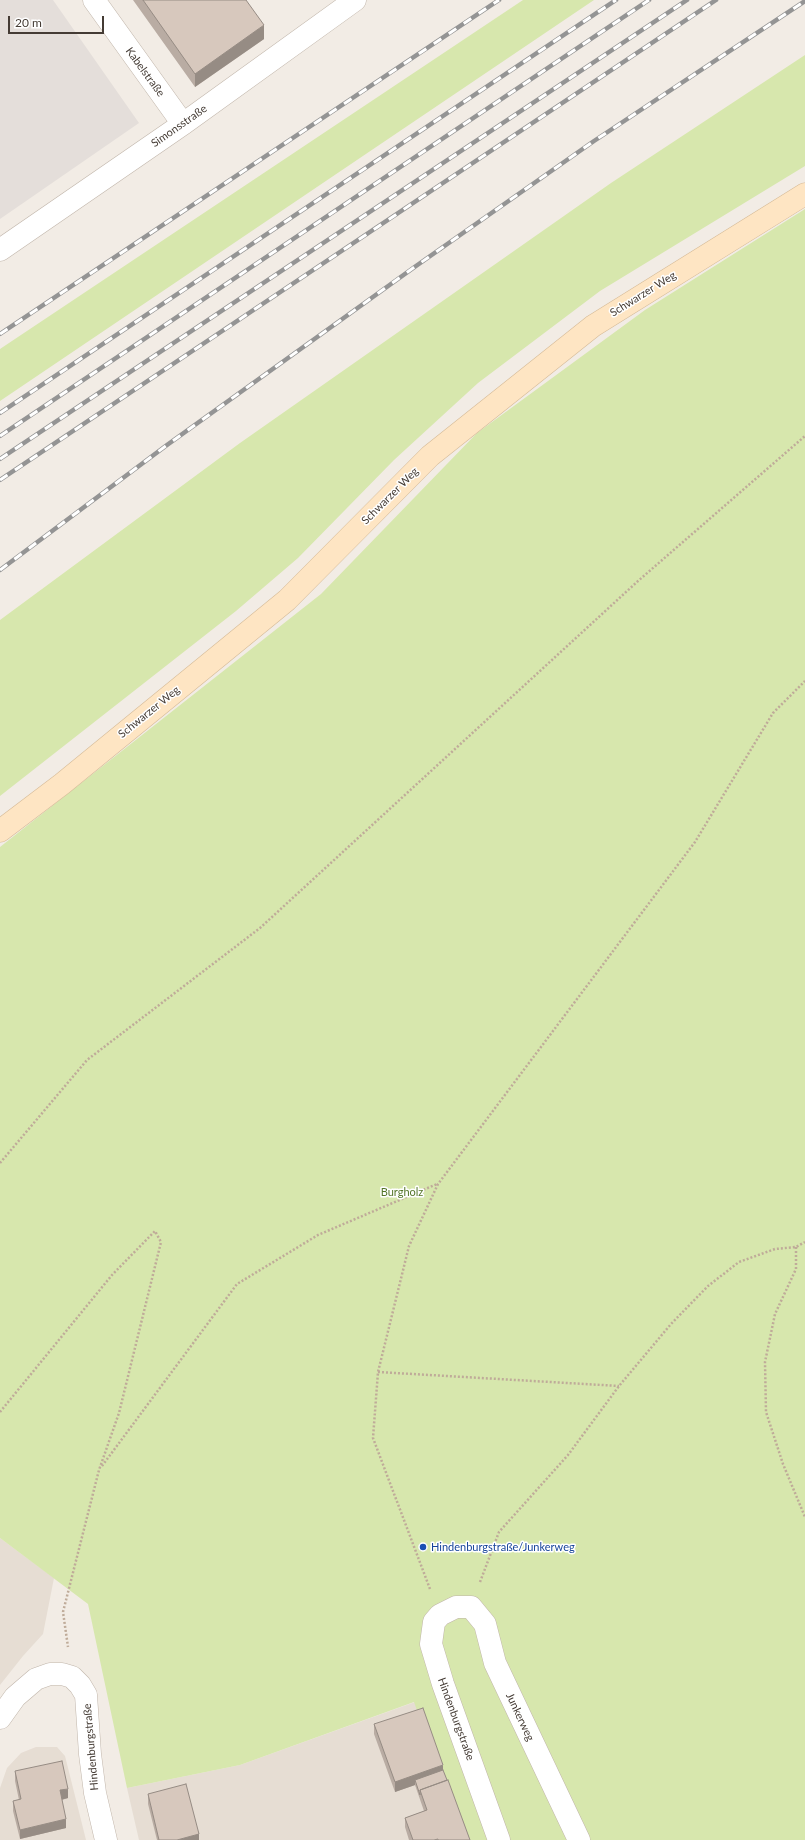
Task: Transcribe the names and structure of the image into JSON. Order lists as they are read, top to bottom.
{
  "streets": {
    "street": [
      "Kabelstraße",
      "Simonsstraße",
      "Schwarzer Weg",
      "Junkerweg",
      "Hindenburgstraße"
    ]
  },
  "crossings": [
    ["Kabelstraße", "Simonsstraße"],
    ["Junkerweg", "Hindenburgstraße"]
  ],
  "parks": ["Burgholz"],
  "places": ["Hindenburgstraße/Junkerweg"],
  "scale_bar": "20 m"
}
